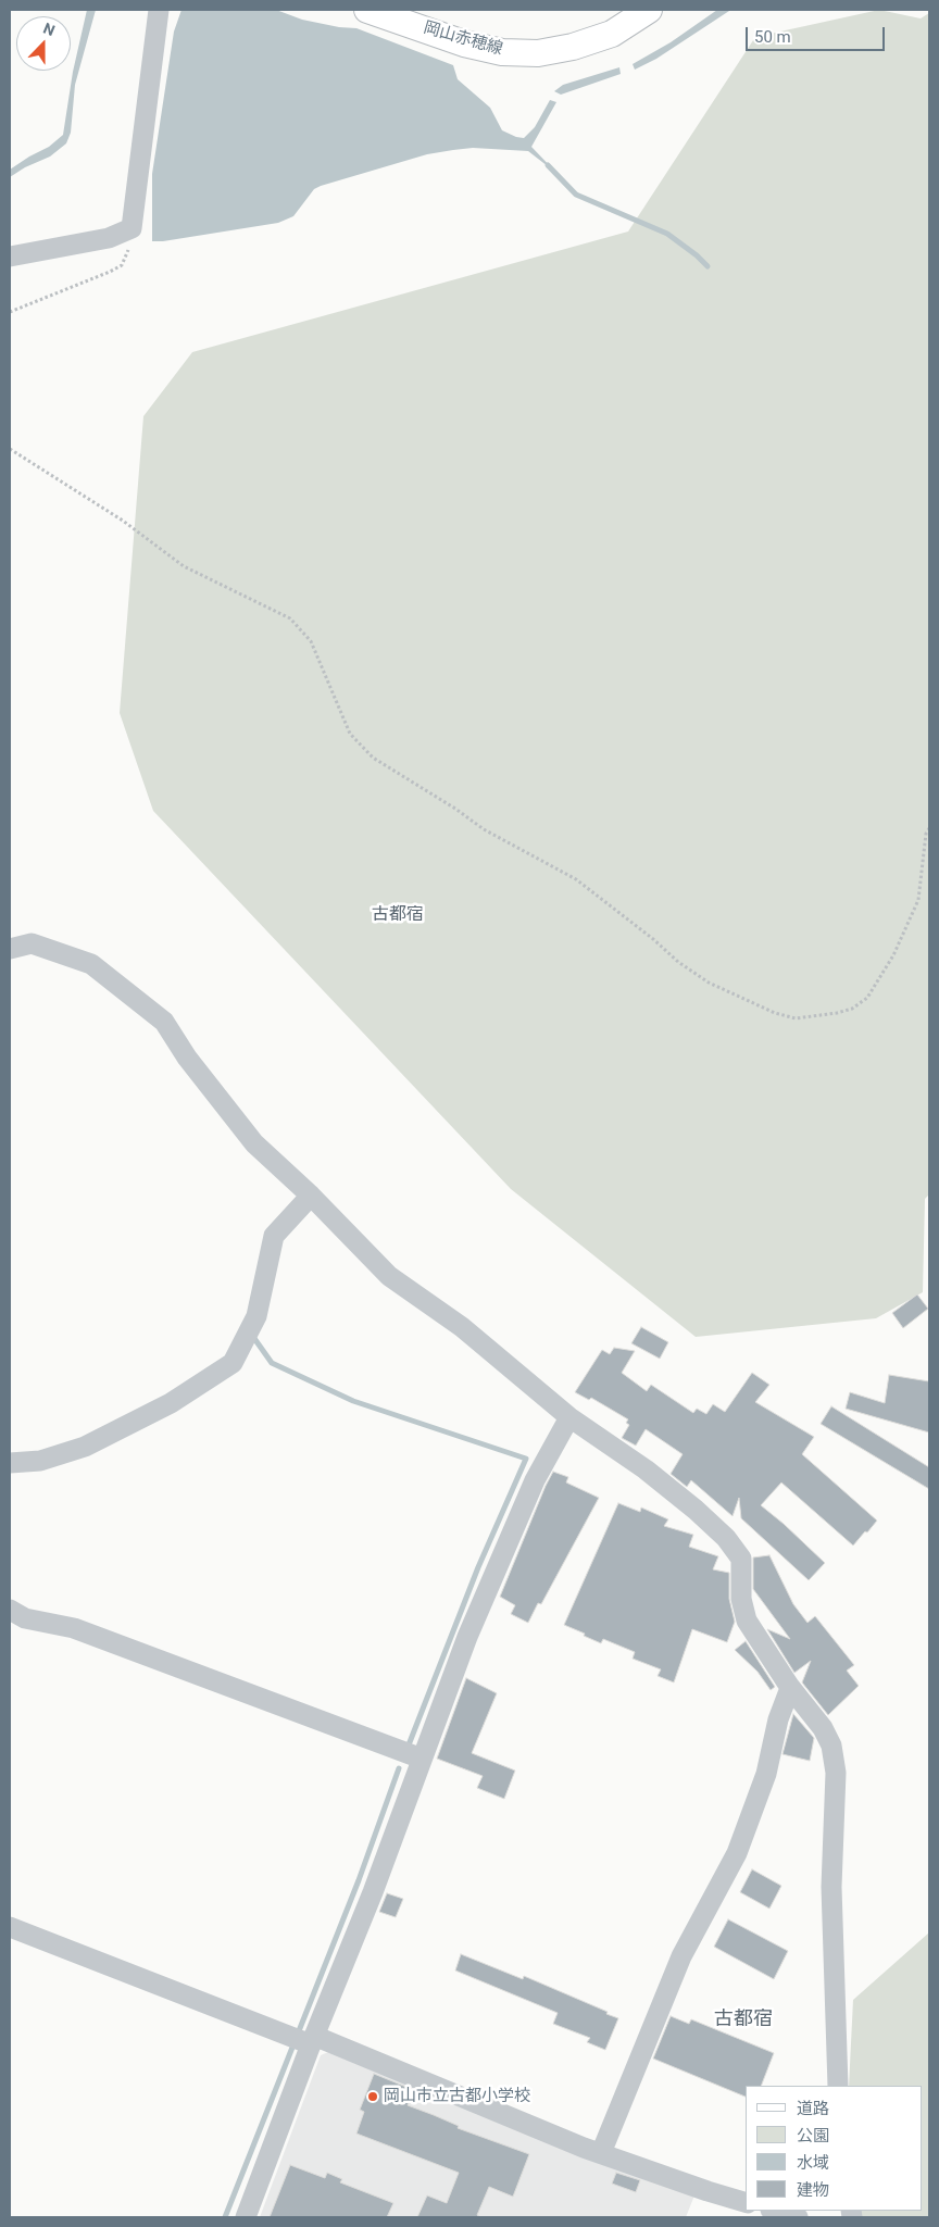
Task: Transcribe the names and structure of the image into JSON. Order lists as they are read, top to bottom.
{
  "streets": {
    "main road": ["岡山赤穂線"]
  },
  "districts": ["古都宿", "古都宿"],
  "places": ["岡山市立古都小学校"],
  "legend": [
    "道路",
    "公園",
    "水域",
    "建物"
  ],
  "scale_bar": "50 m",
  "north": "top"
}
